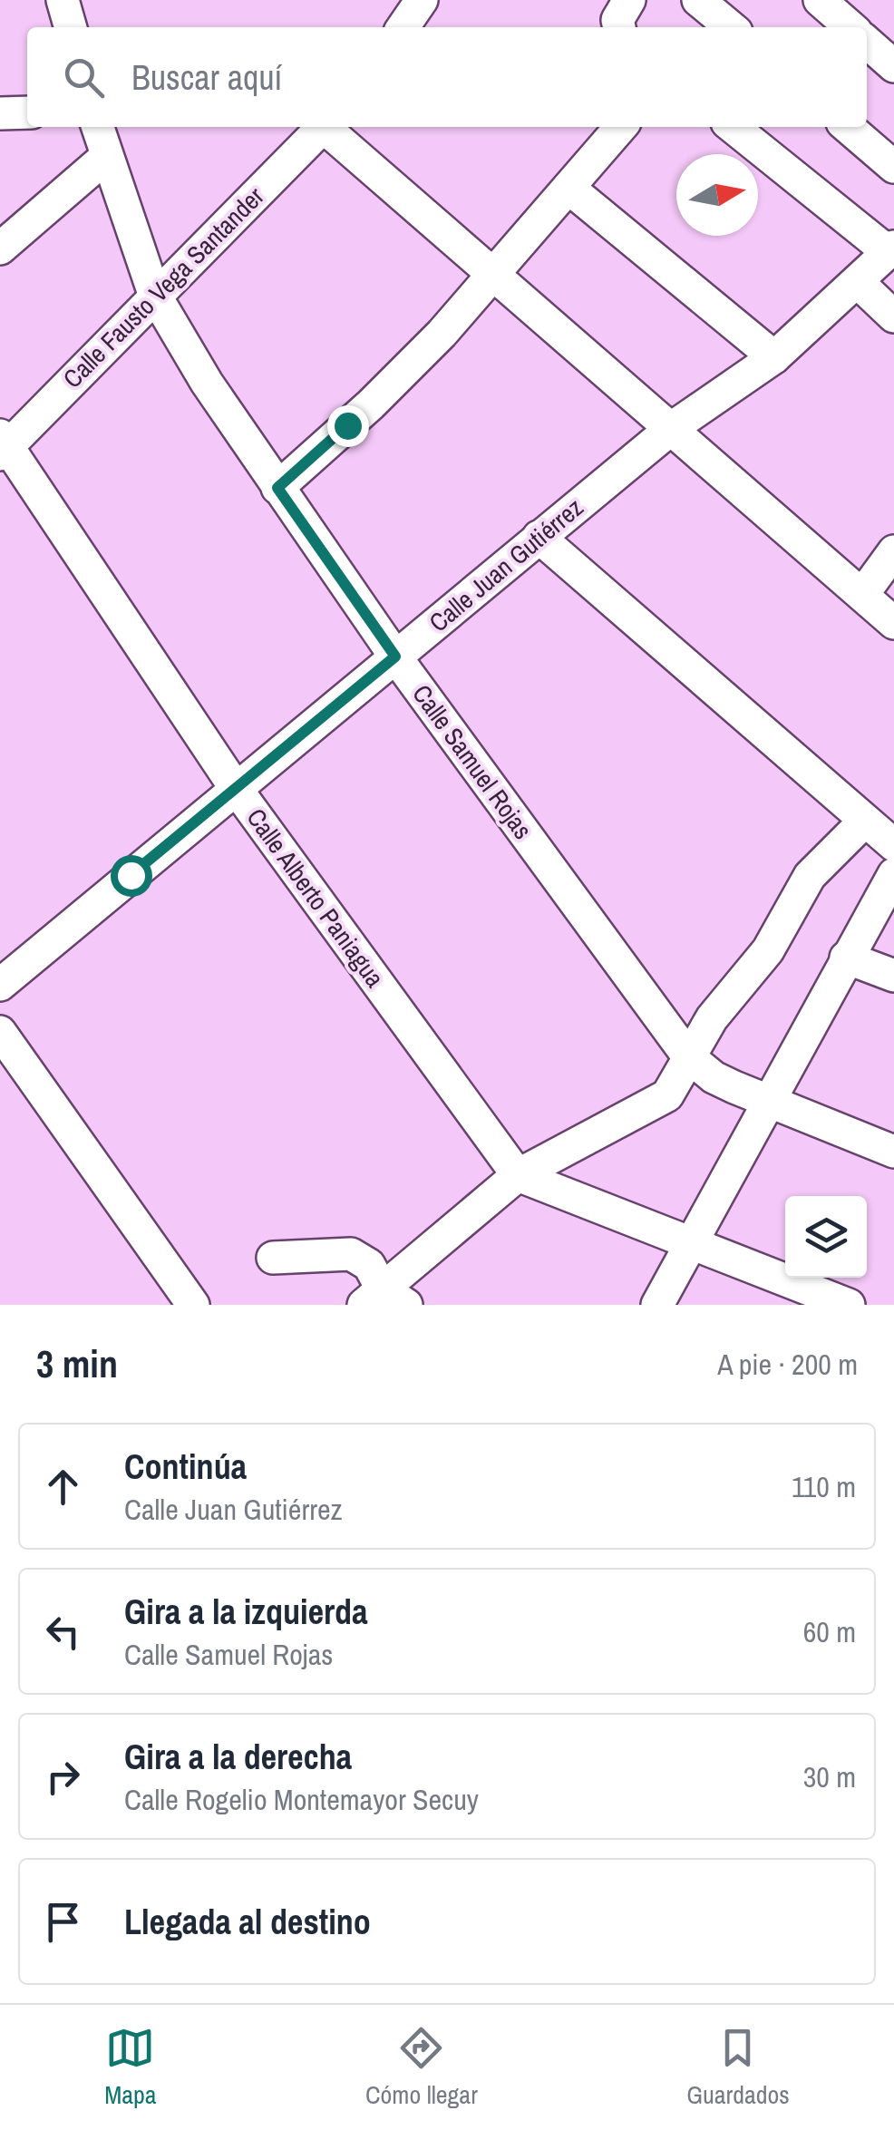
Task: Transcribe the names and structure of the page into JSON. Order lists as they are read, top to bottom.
{
  "streets": {
    "street": [
      "Calle Fausto Vega Santander",
      "Calle Juan Gutiérrez",
      "Calle Samuel Rojas",
      "Calle Alberto Paniagua"
    ]
  },
  "crossings": [
    ["Calle Fausto Vega Santander", "Calle Samuel Rojas"],
    ["Calle Fausto Vega Santander", "Calle Alberto Paniagua"],
    ["Calle Juan Gutiérrez", "Calle Samuel Rojas"],
    ["Calle Juan Gutiérrez", "Calle Alberto Paniagua"]
  ],
  "north": "right",
  "page": {
    "search": "Buscar aquí",
    "heading": ["3 min", "A pie · 200 m"],
    "list": [
      ["Continúa", "Calle Juan Gutiérrez", "110 m"],
      ["Gira a la izquierda", "Calle Samuel Rojas", "60 m"],
      ["Gira a la derecha", "Calle Rogelio Montemayor Secuy", "30 m"],
      "Llegada al destino"
    ],
    "nav": ["Mapa", "Cómo llegar", "Guardados"]
  }
}
